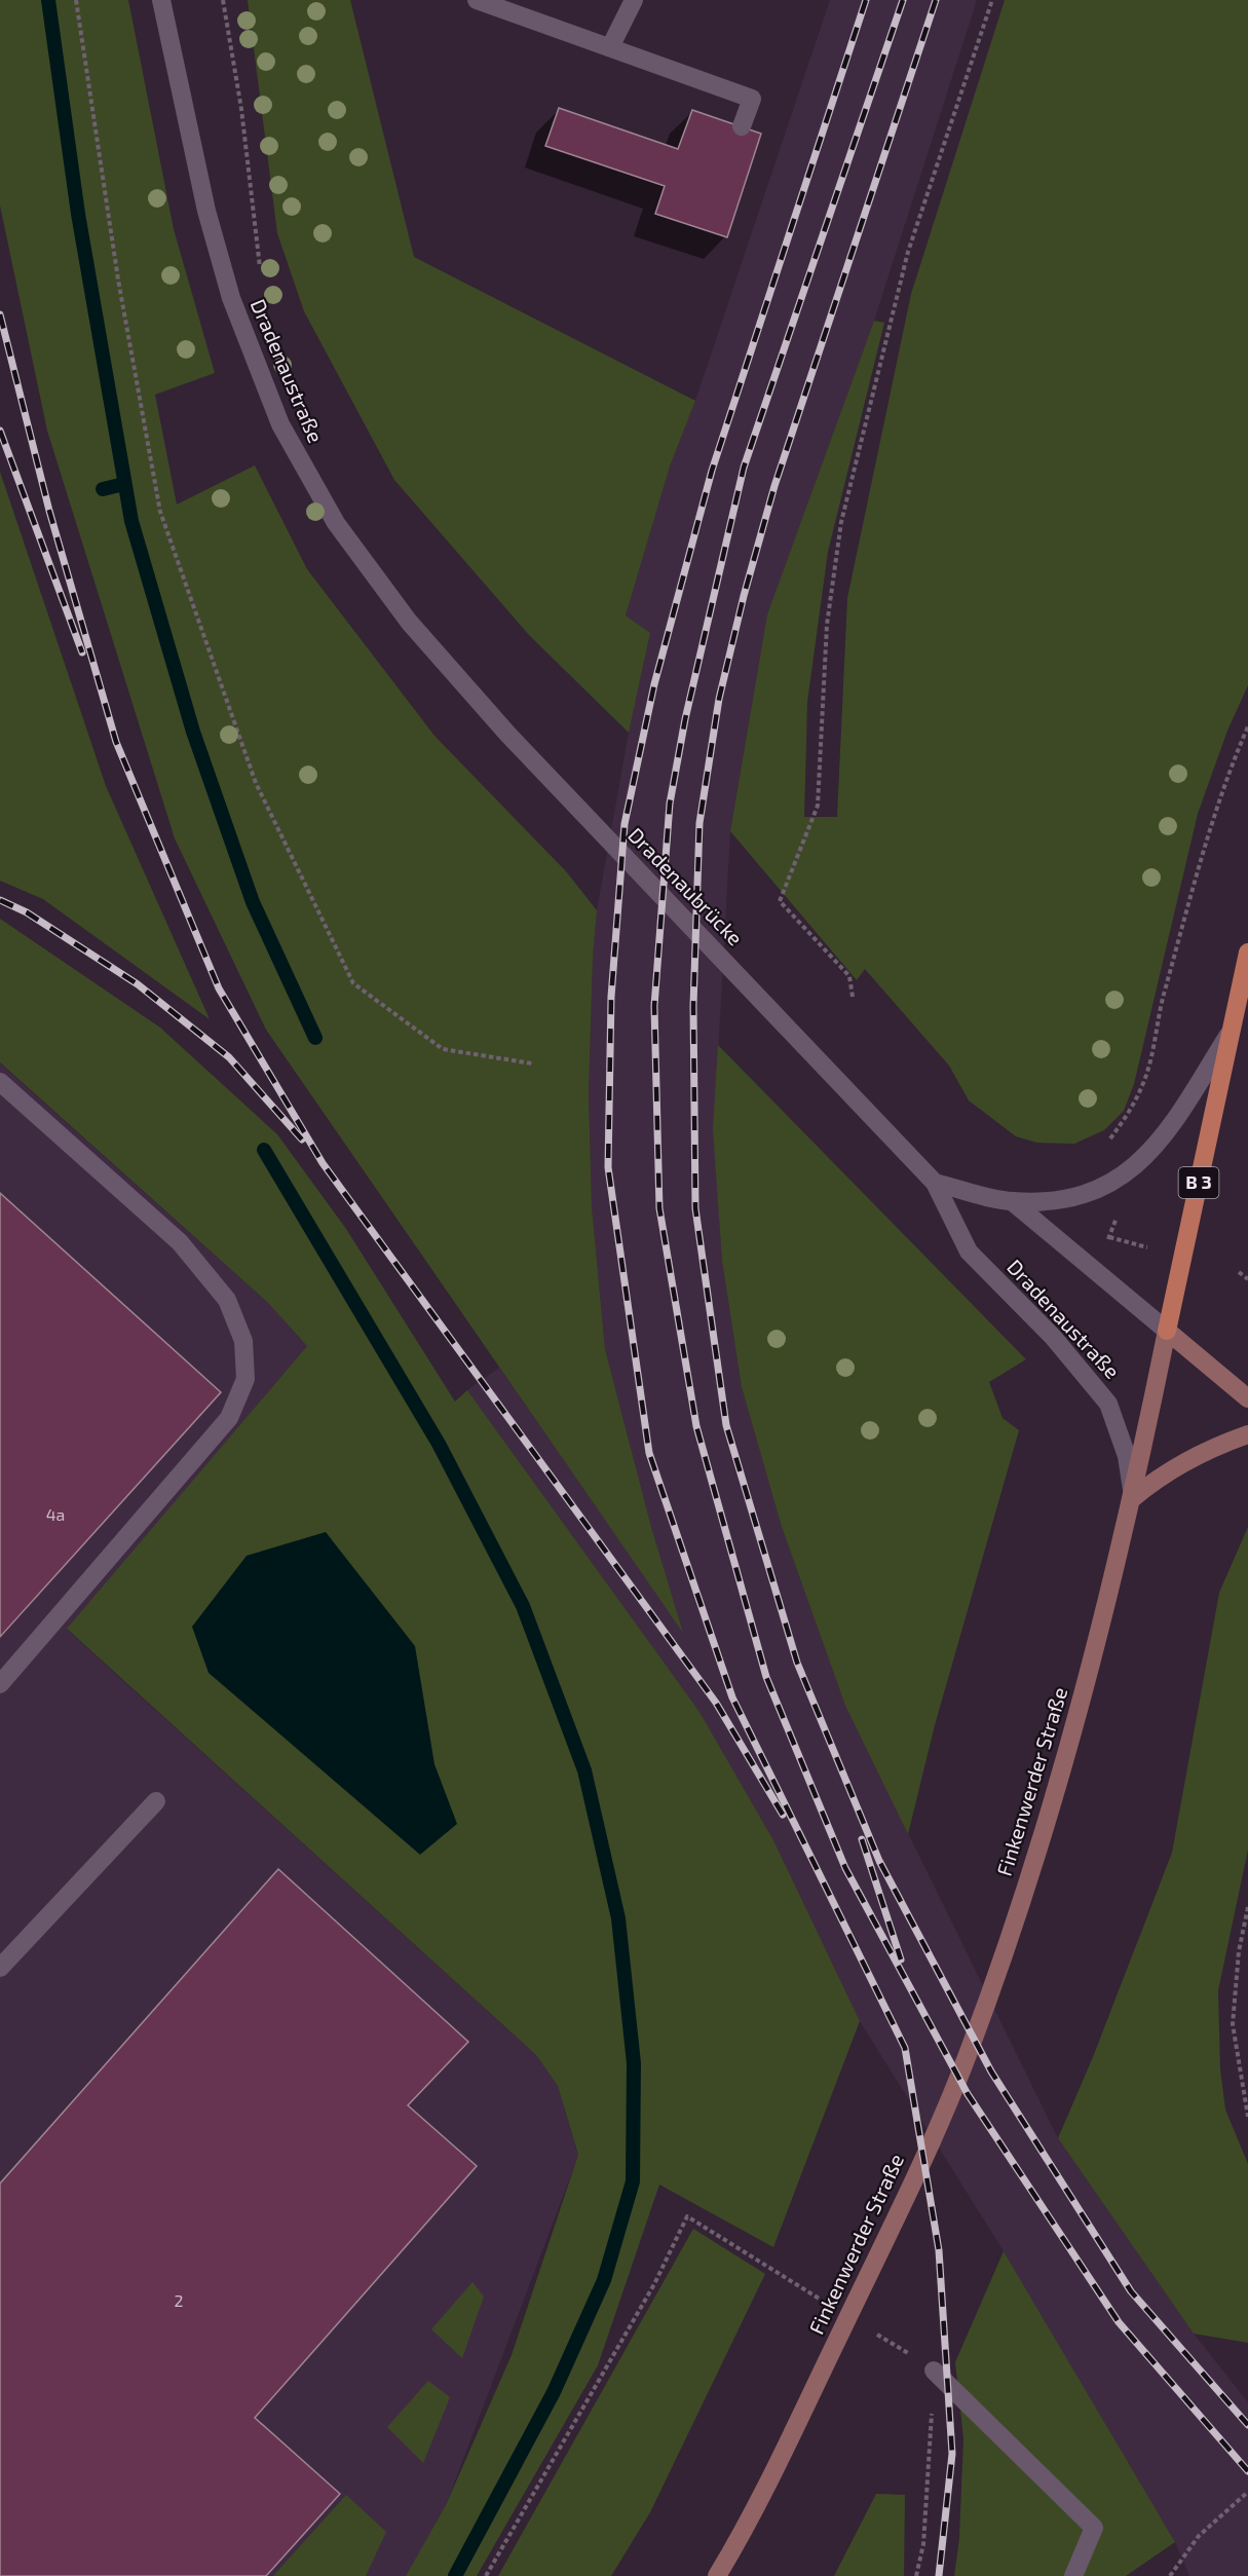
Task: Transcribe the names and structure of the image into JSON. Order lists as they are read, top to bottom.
{
  "streets": {
    "main road": ["B 3", "Finkenwerder Straße"],
    "street": ["Dradenaustraße", "Dradenaubrücke"]
  },
  "crossings": [
    ["Dradenaustraße", "Dradenaubrücke"],
    ["Dradenaustraße", "Finkenwerder Straße"]
  ],
  "house_numbers": ["4a", "2"]
}
